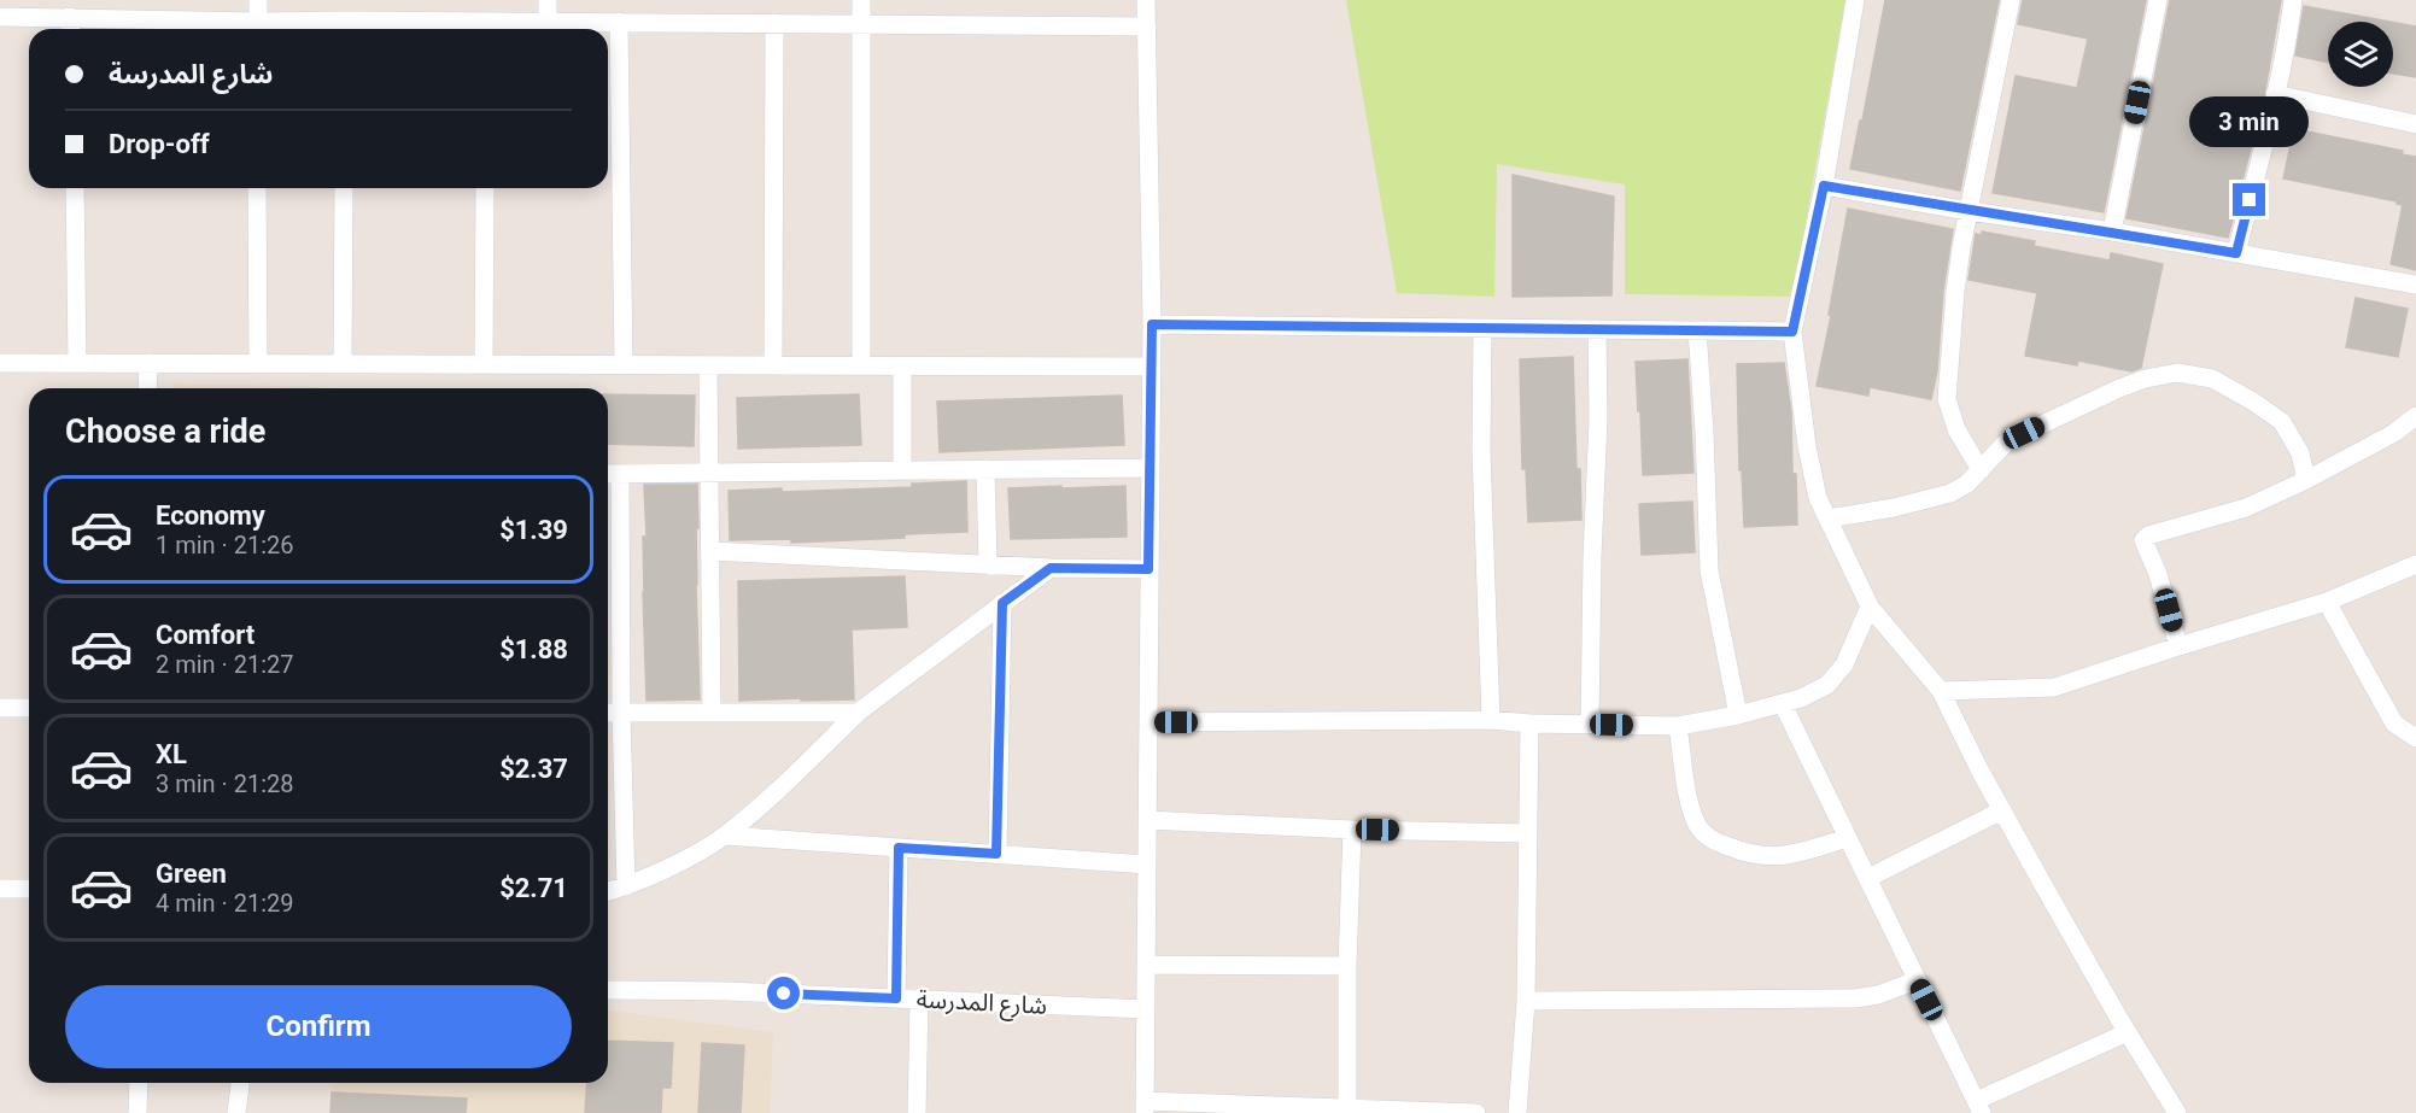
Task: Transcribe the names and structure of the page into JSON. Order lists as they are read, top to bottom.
{
  "streets": {
    "street": ["شارع المدرسة"]
  },
  "page": {
    "banner": ["شارع المدرسة", "Drop-off"],
    "bubble": "3 min",
    "heading": "Choose a ride",
    "list": [
      {
        "name": "Economy",
        "note": "1 min · 21:26",
        "value": "$1.39"
      },
      {
        "name": "Comfort",
        "note": "2 min · 21:27",
        "value": "$1.88"
      },
      {
        "name": "XL",
        "note": "3 min · 21:28",
        "value": "$2.37"
      },
      {
        "name": "Green",
        "note": "4 min · 21:29",
        "value": "$2.71"
      }
    ],
    "buttons": "Confirm"
  }
}
